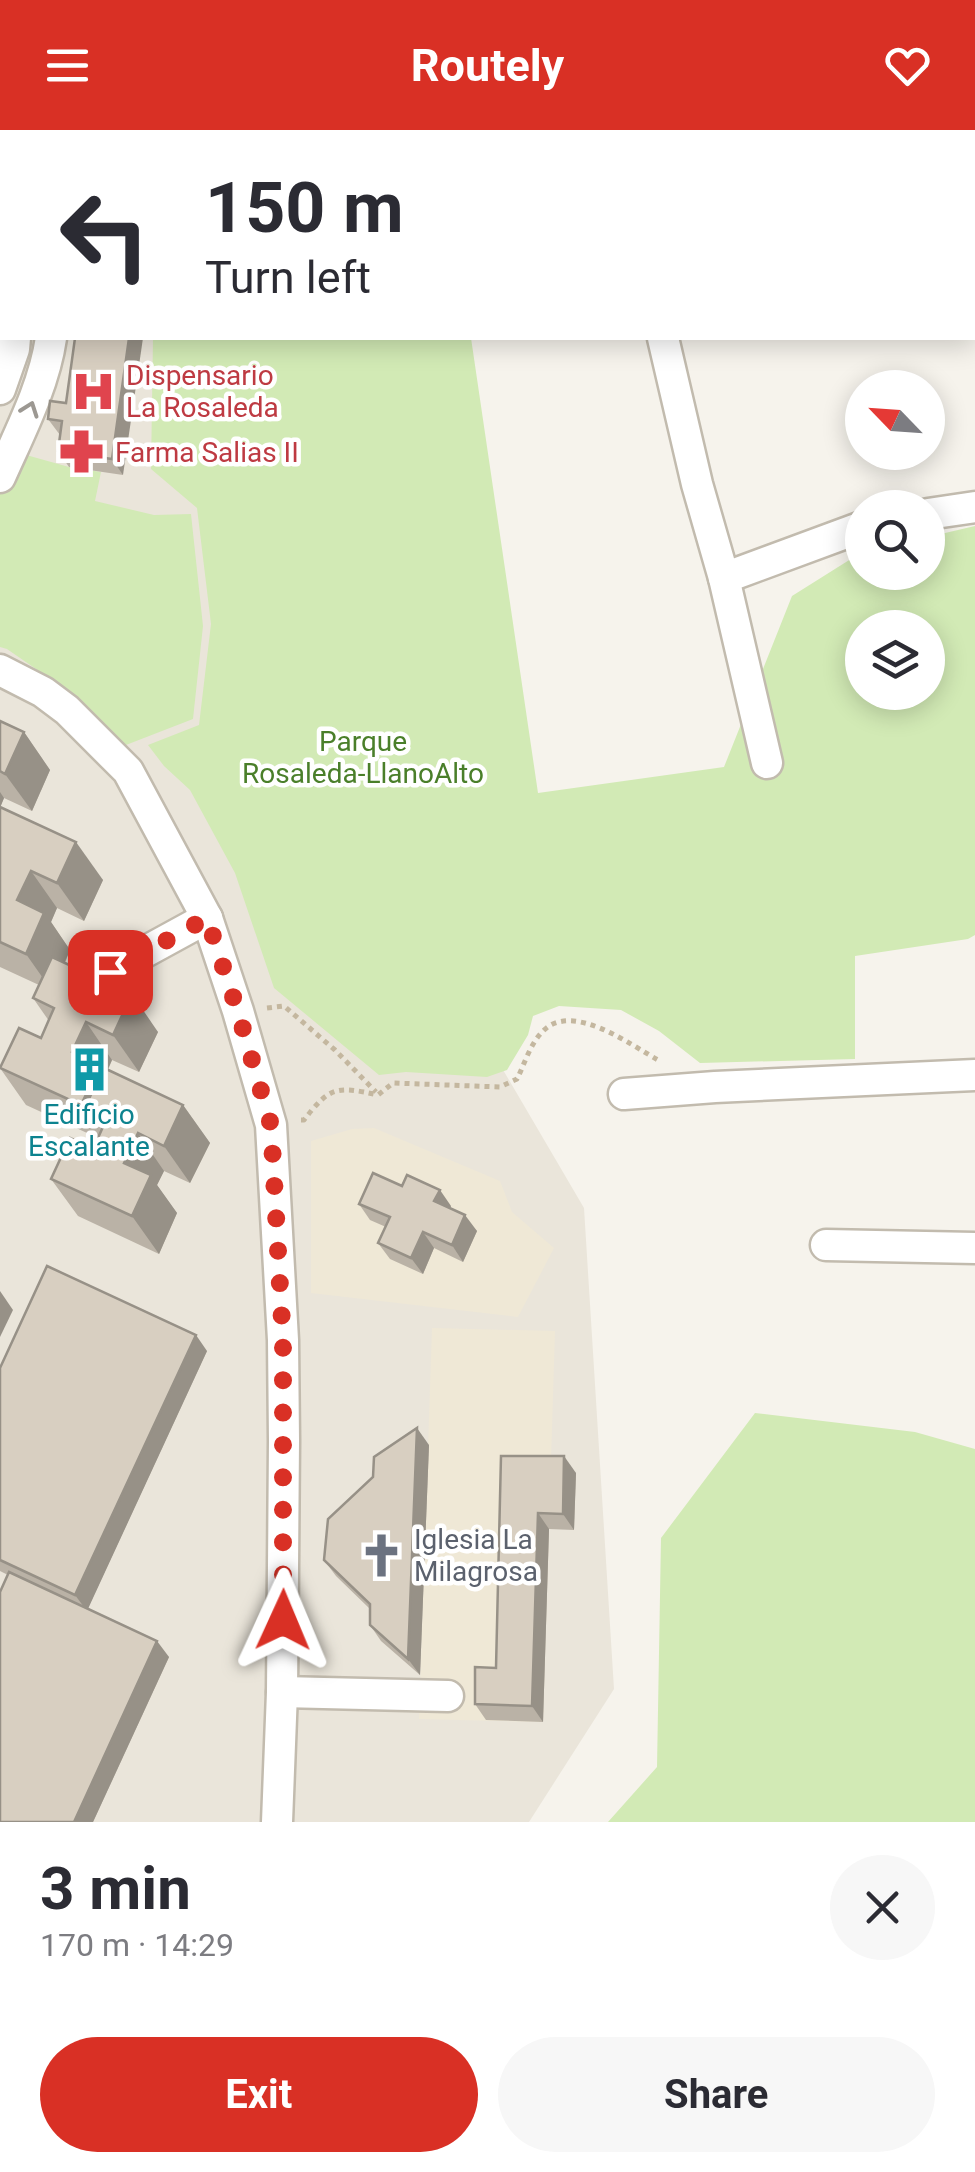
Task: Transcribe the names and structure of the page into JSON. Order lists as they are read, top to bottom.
{
  "parks": ["Parque Rosaleda-LlanoAlto"],
  "places": {
    "hospital": ["Dispensario La Rosaleda"],
    "pharmacy": ["Farma Salias II"],
    "building": ["Edificio Escalante"],
    "church": ["Iglesia La Milagrosa"]
  },
  "north": "top left",
  "page": {
    "header": "Routely",
    "turn": ["150 m", "Turn left"],
    "heading": ["3 min", "170 m · 14:29"],
    "buttons": ["Exit", "Share"]
  }
}
